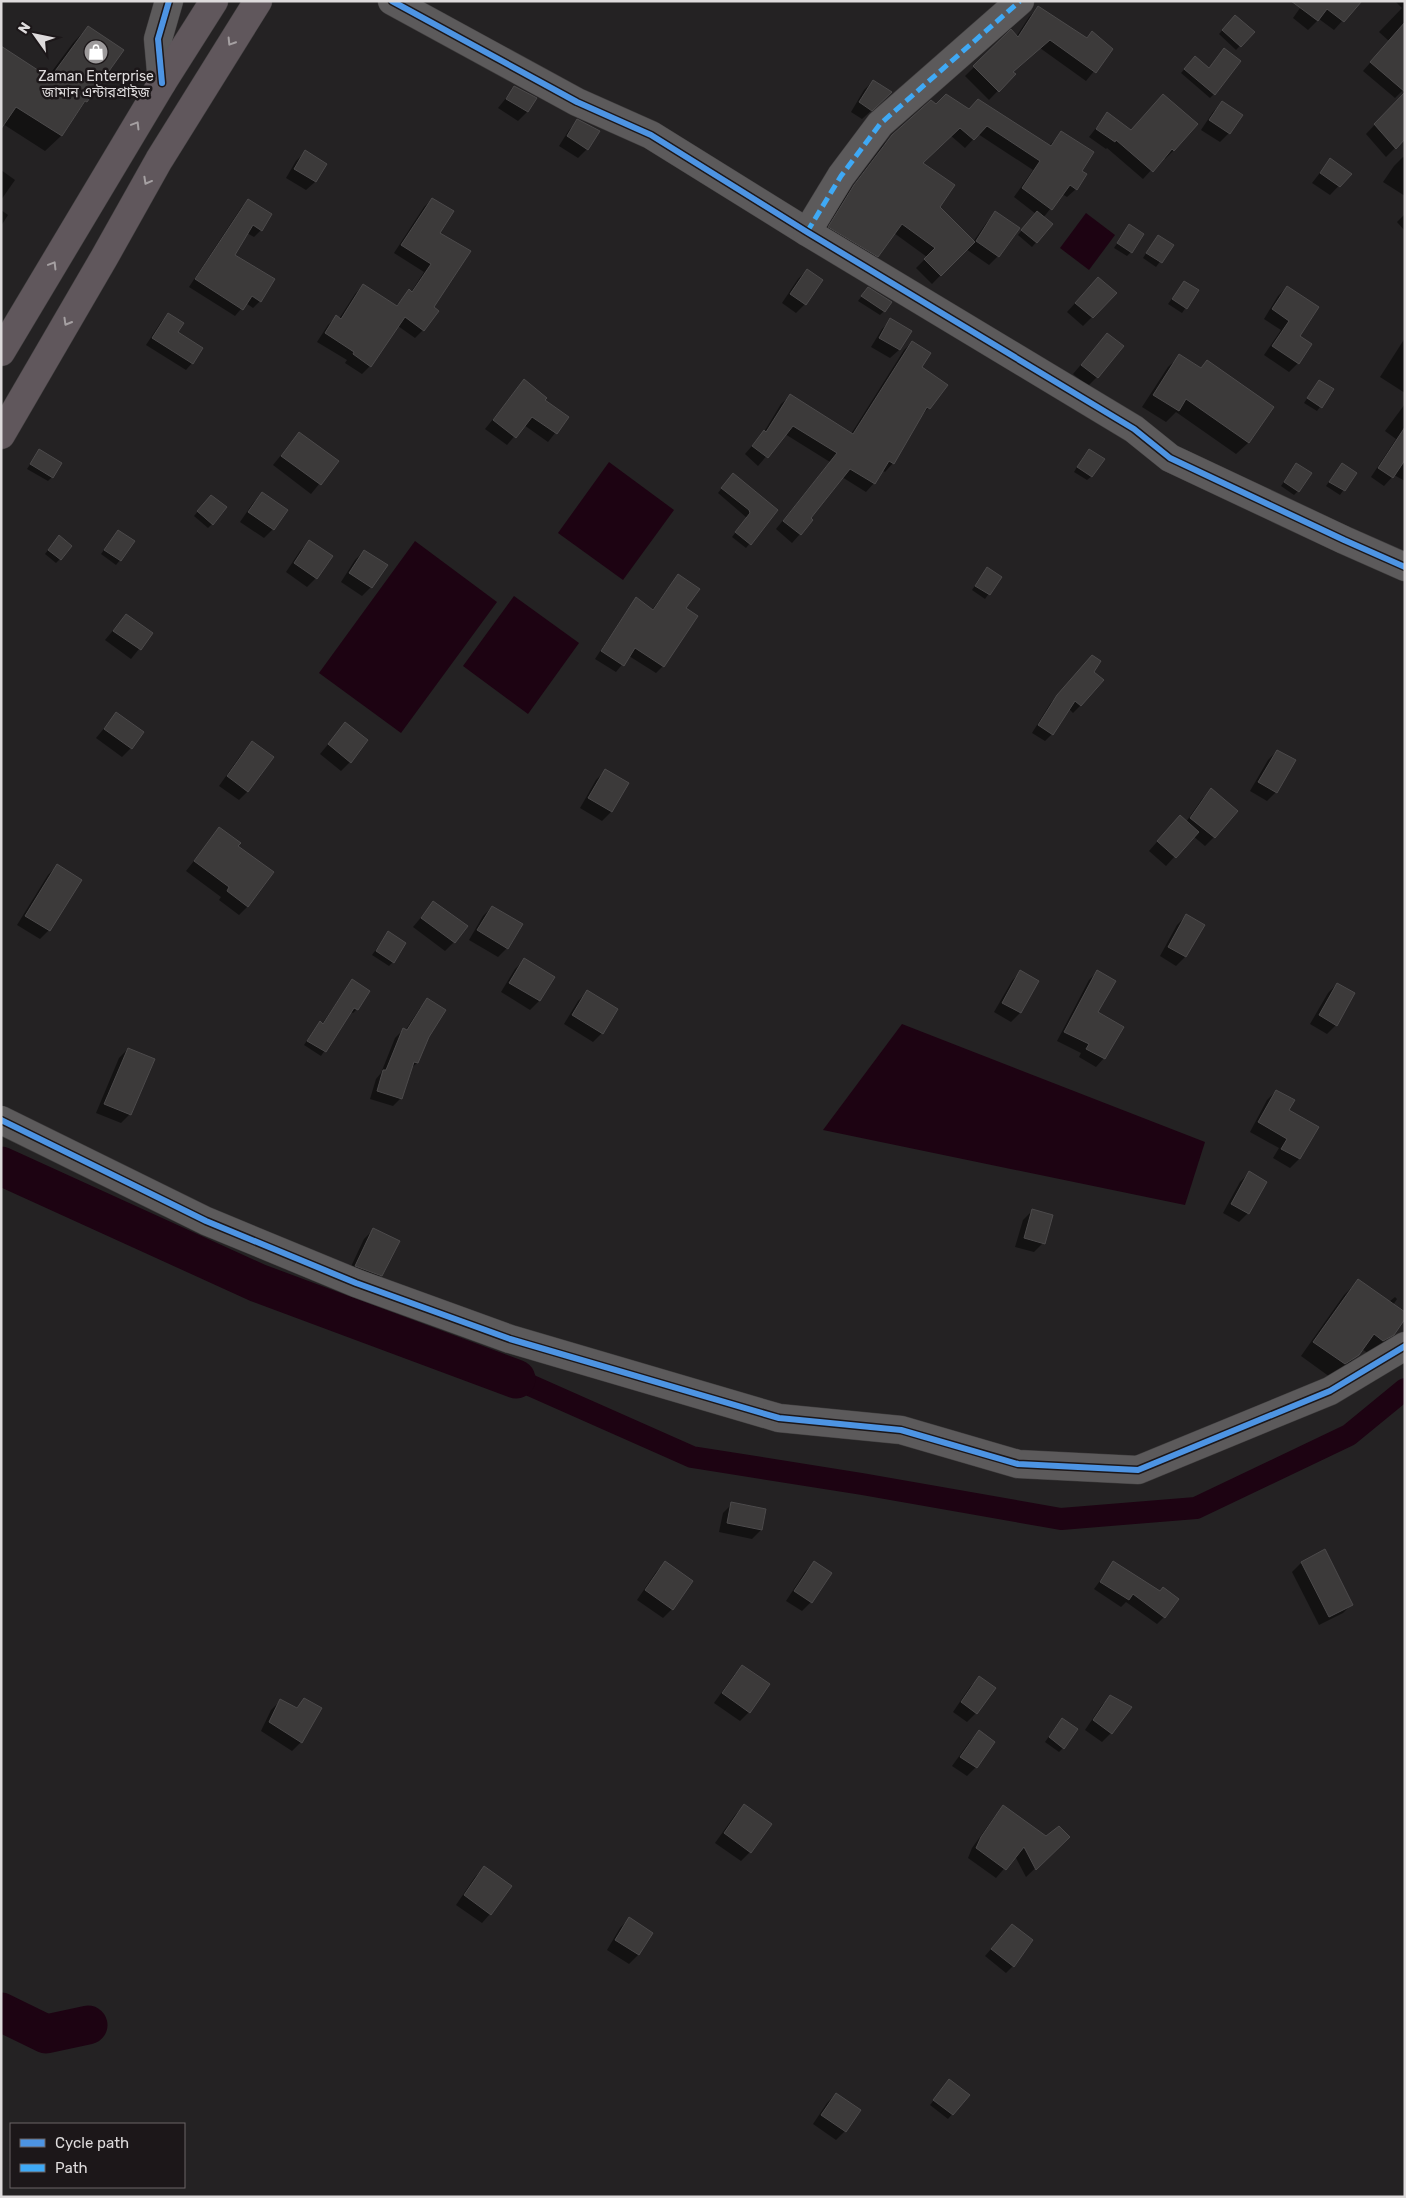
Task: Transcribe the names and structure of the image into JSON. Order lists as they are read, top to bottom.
{
  "places": {
    "shop": ["Zaman Enterprise জামান এন্টারপ্রাইজ"]
  },
  "legend": ["Cycle path", "Path"],
  "north": "top left"
}
